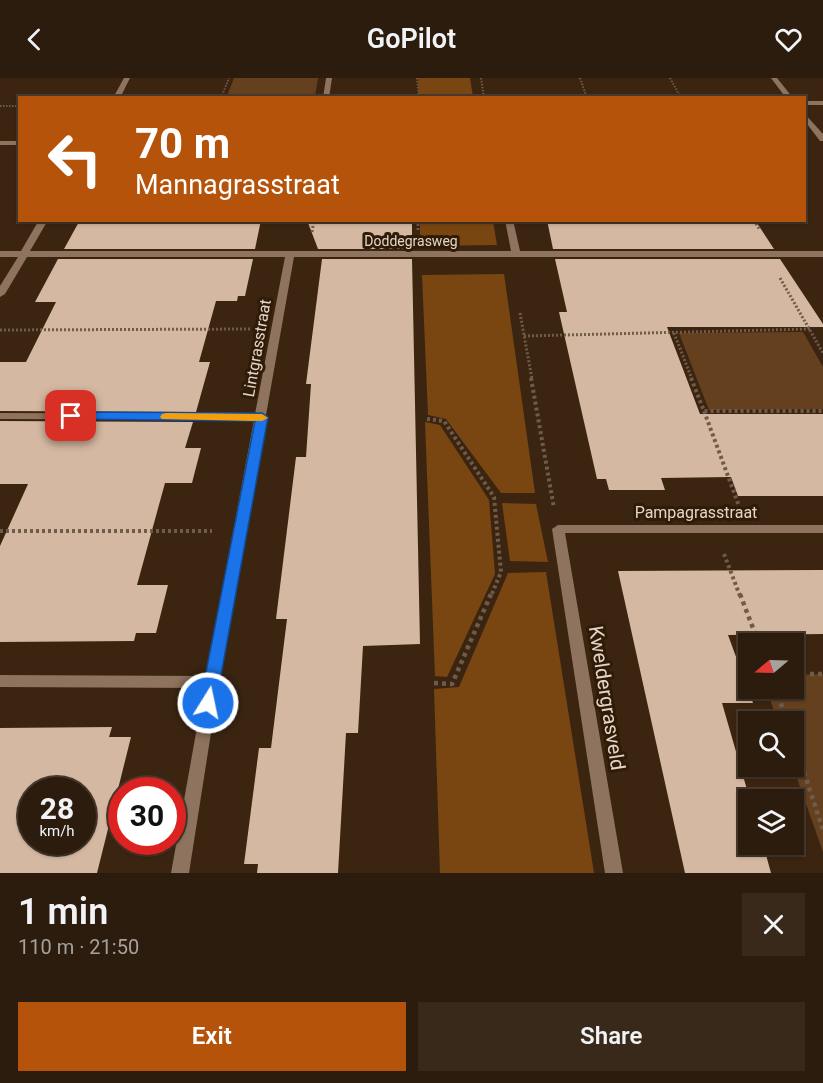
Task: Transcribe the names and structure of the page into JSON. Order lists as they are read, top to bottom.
{
  "streets": {
    "street": [
      "Doddegrasweg",
      "Lintgrasstraat",
      "Pampagrasstraat",
      "Kweldergrasveld"
    ]
  },
  "crossings": [
    ["Doddegrasweg", "Lintgrasstraat"],
    ["Pampagrasstraat", "Kweldergrasveld"]
  ],
  "north": "left",
  "page": {
    "header": "GoPilot",
    "turn": ["70 m", "Mannagrasstraat"],
    "speed": "28 km/h",
    "limit": "30",
    "heading": ["1 min", "110 m · 21:50"],
    "buttons": ["Exit", "Share"]
  }
}
